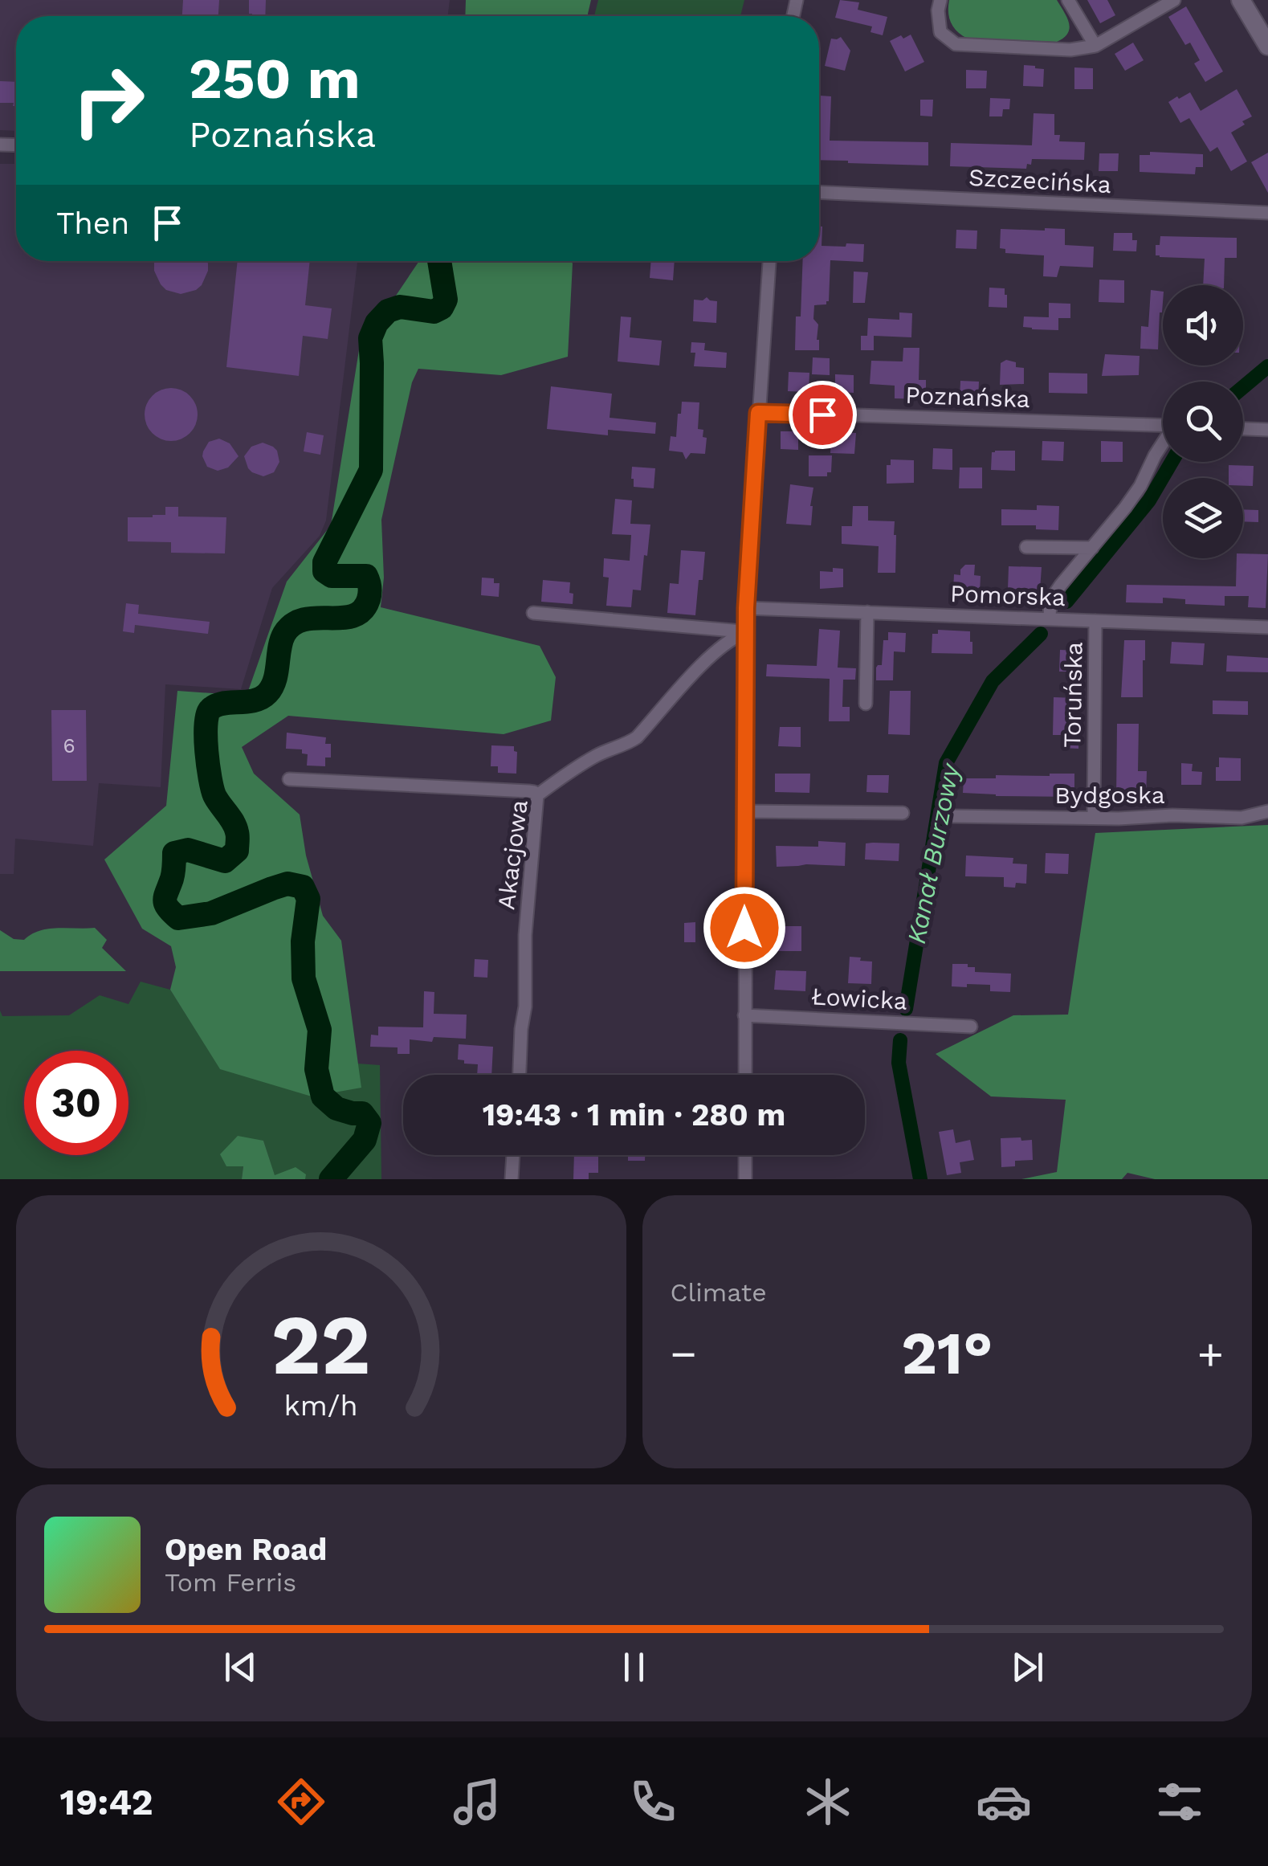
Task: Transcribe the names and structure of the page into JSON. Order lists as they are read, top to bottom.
{
  "streets": {
    "street": [
      "Szczecińska",
      "Poznańska",
      "Pomorska",
      "Toruńska",
      "Bydgoska",
      "Akacjowa",
      "Łowicka"
    ]
  },
  "crossings": [
    ["Pomorska", "Toruńska"],
    ["Toruńska", "Bydgoska"]
  ],
  "water": ["Kanał Burzowy"],
  "house_numbers": ["6"],
  "page": {
    "turn": ["250 m", "Poznańska"],
    "then": "Then",
    "limit": "30",
    "trip": "19:43 · 1 min · 280 m",
    "tile": "Climate",
    "heat": ["−", "21°", "+"],
    "song": ["Open Road", "Tom Ferris"],
    "tabs": "19:42",
    "gauge": ["22", "km/h"]
  }
}
